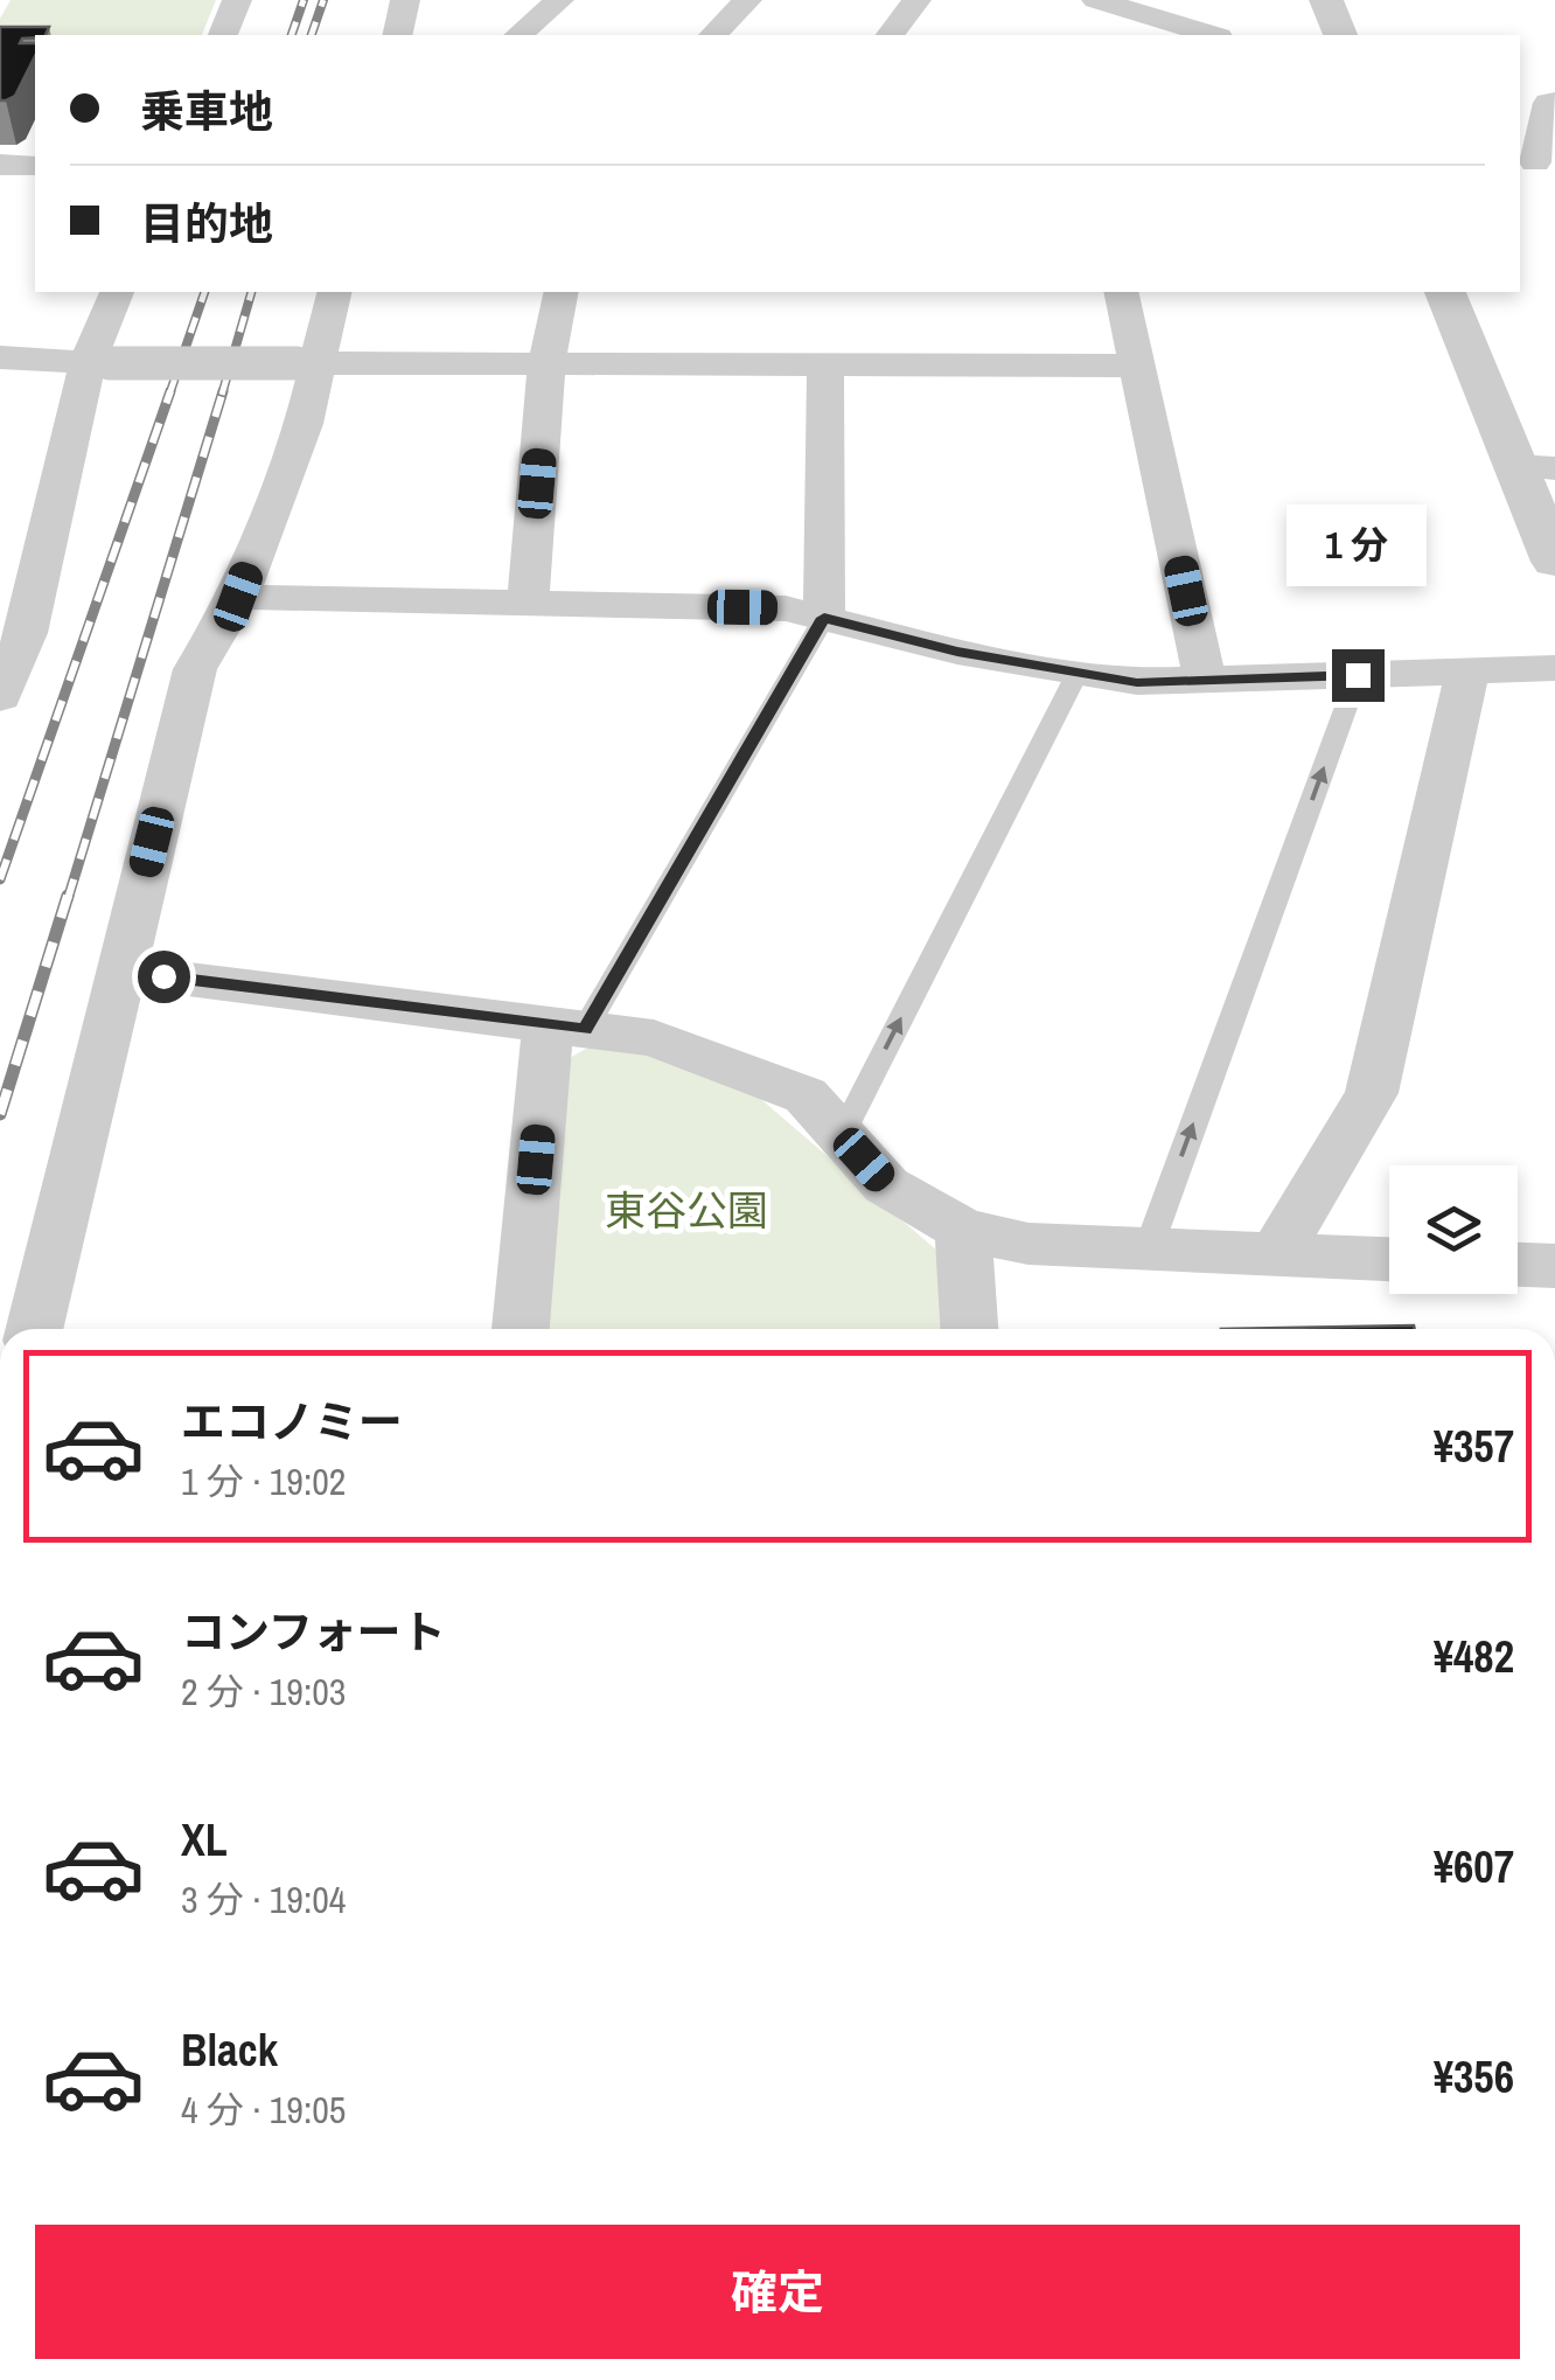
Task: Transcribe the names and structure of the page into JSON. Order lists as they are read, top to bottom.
{
  "parks": ["東谷公園"],
  "page": {
    "banner": ["乗車地", "目的地"],
    "bubble": "1 分",
    "list": [
      {
        "name": "エコノミー",
        "note": "1 分 · 19:02",
        "value": "¥357"
      },
      {
        "name": "コンフォート",
        "note": "2 分 · 19:03",
        "value": "¥482"
      },
      {
        "name": "XL",
        "note": "3 分 · 19:04",
        "value": "¥607"
      },
      {
        "name": "Black",
        "note": "4 分 · 19:05",
        "value": "¥356"
      }
    ],
    "buttons": "確定"
  }
}
